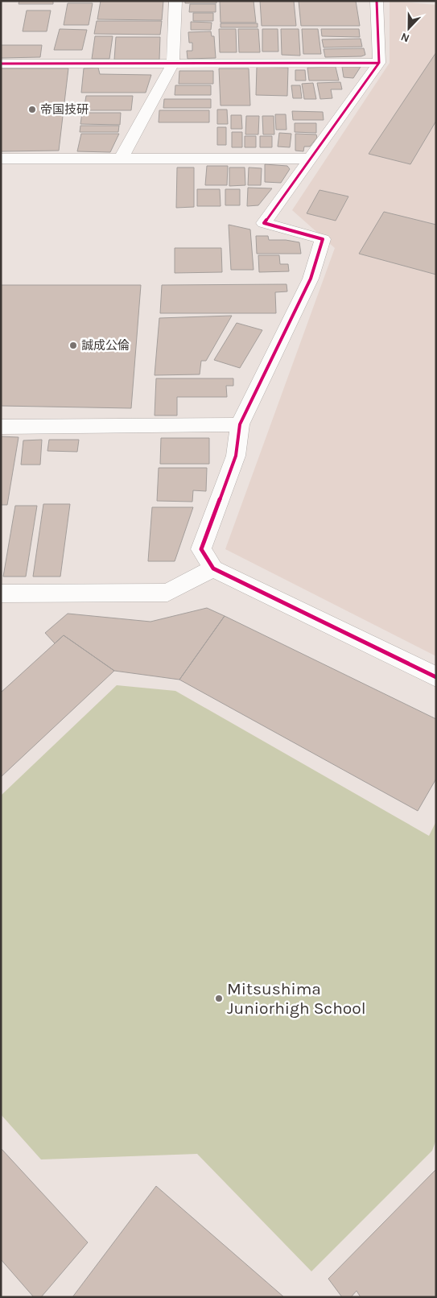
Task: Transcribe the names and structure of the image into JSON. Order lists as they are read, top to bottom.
{
  "places": ["帝国技研", "誠成公倫", "Mitsushima Juniorhigh School"],
  "north": "bottom"
}
